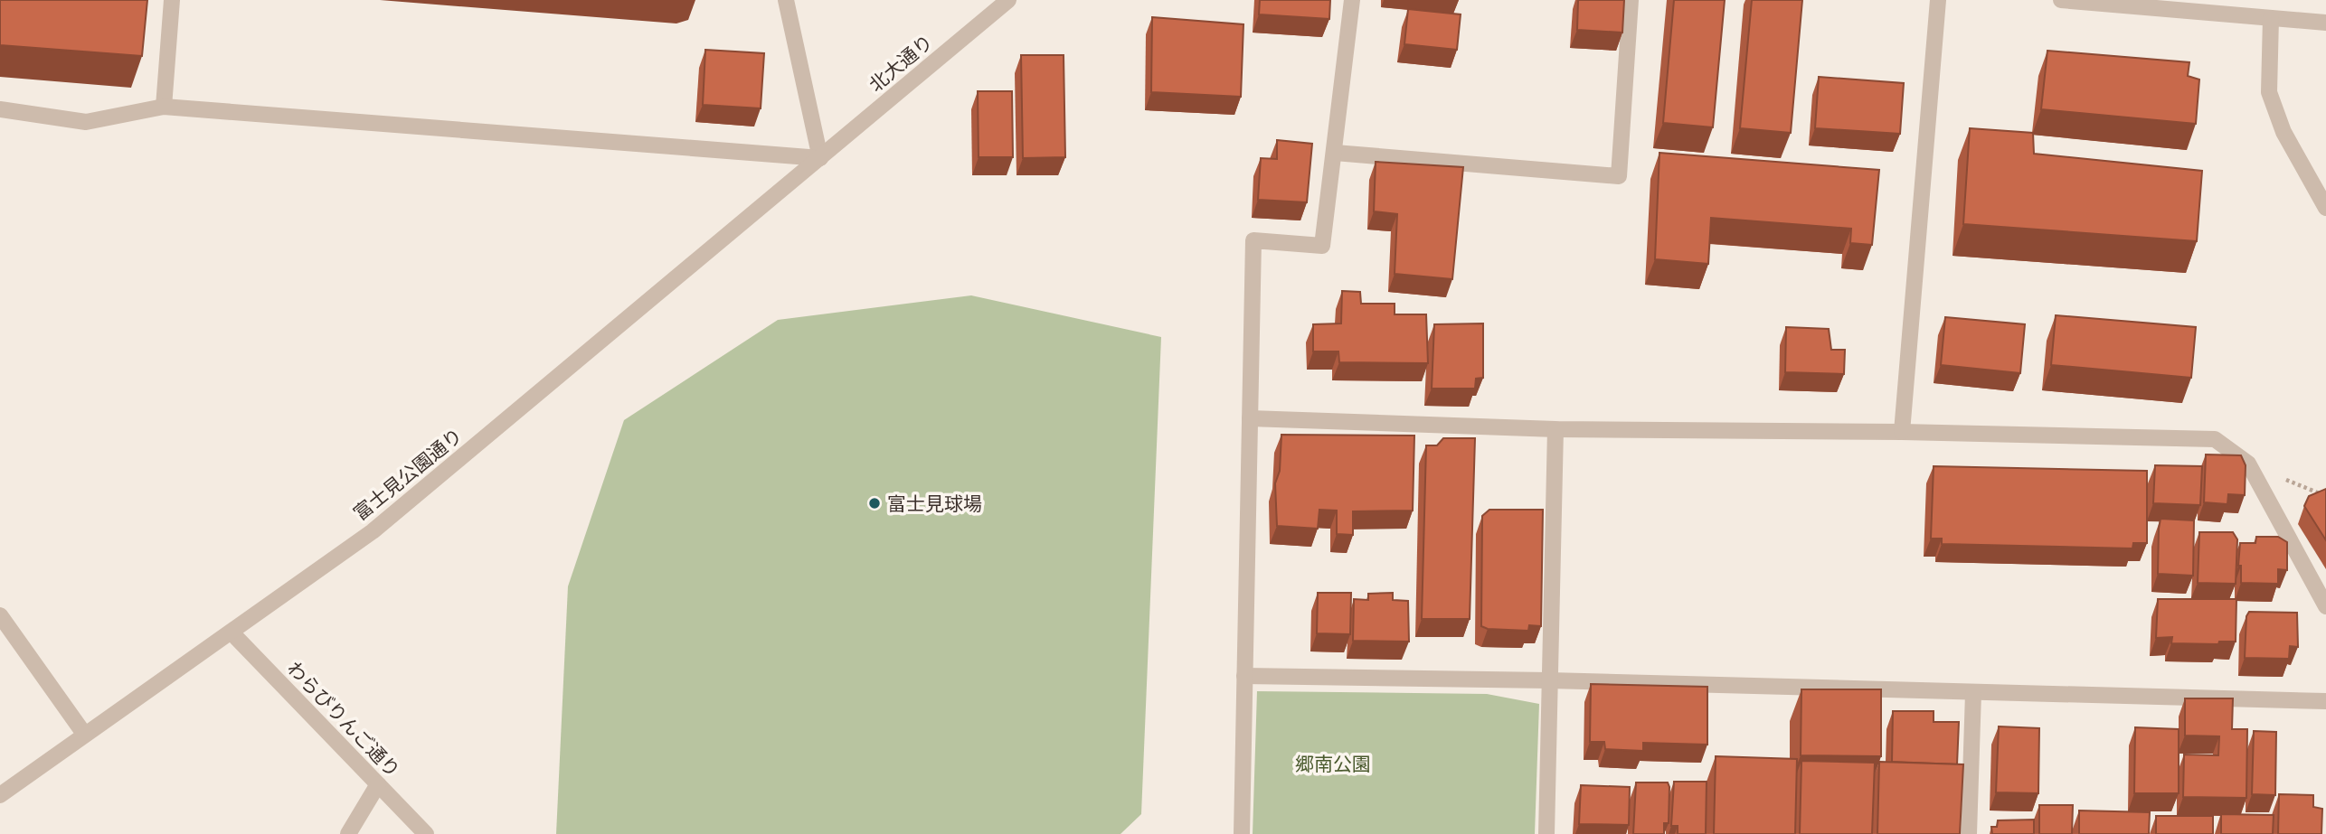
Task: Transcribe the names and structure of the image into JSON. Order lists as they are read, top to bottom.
{
  "streets": {
    "street": ["北大通り", "富士見公園通り", "わらびりんご通り"]
  },
  "crossings": [
    ["北大通り", "富士見公園通り"],
    ["富士見公園通り", "わらびりんご通り"]
  ],
  "parks": ["郷南公園"],
  "places": ["富士見球場"]
}
